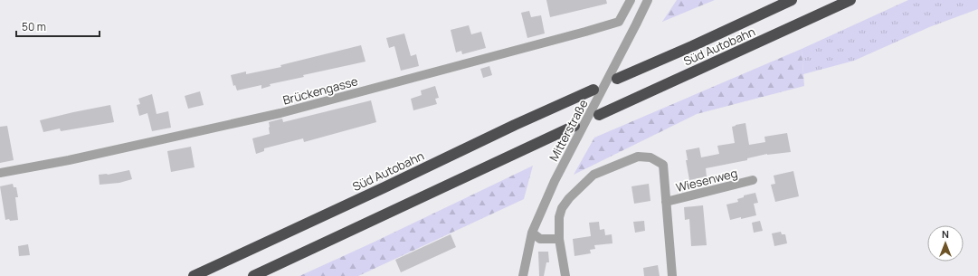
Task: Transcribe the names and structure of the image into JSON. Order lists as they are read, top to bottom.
{
  "streets": {
    "highway": ["Süd Autobahn"],
    "street": ["Brückengasse", "Mitterstraße", "Wiesenweg"]
  },
  "scale_bar": "50 m",
  "north": "top"
}
